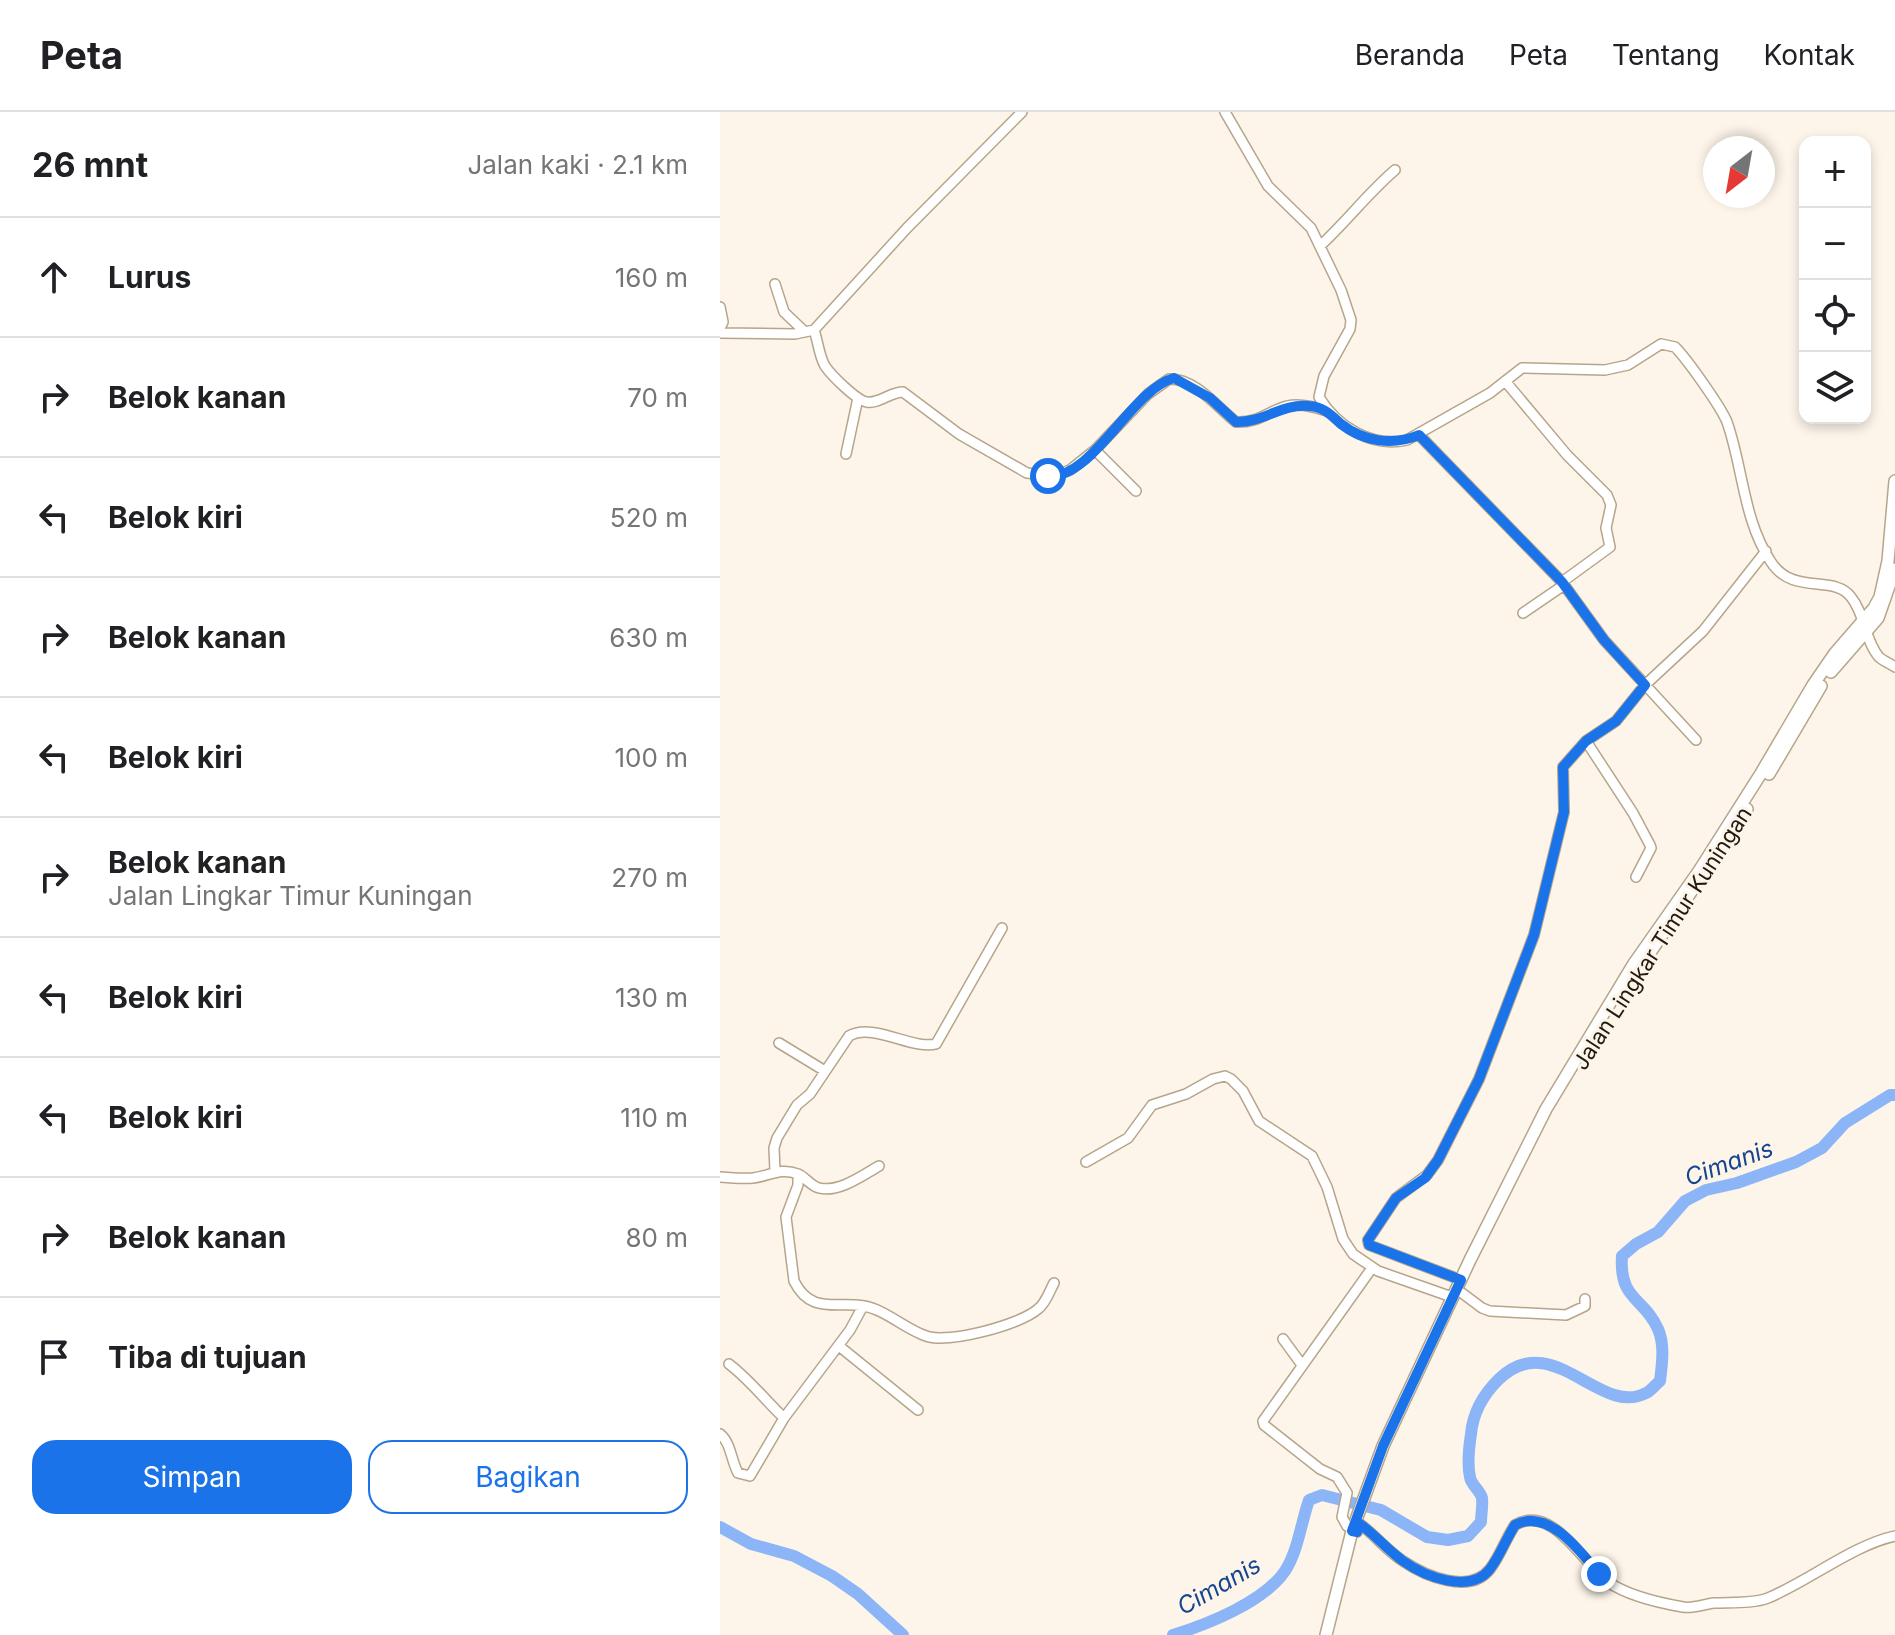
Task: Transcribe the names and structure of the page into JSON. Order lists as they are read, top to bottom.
{
  "streets": {
    "main road": ["Jalan Lingkar Timur Kuningan"]
  },
  "water": ["Cimanis"],
  "north": "bottom left",
  "page": {
    "header": "Peta",
    "nav": [
      "Beranda",
      "Peta",
      "Tentang",
      "Kontak"
    ],
    "heading": ["26 mnt", "Jalan kaki · 2.1 km"],
    "map_buttons": ["+", "−"],
    "list": [
      ["Lurus", "160 m"],
      ["Belok kanan", "70 m"],
      ["Belok kiri", "520 m"],
      ["Belok kanan", "630 m"],
      ["Belok kiri", "100 m"],
      ["Belok kanan", "Jalan Lingkar Timur Kuningan", "270 m"],
      ["Belok kiri", "130 m"],
      ["Belok kiri", "110 m"],
      ["Belok kanan", "80 m"],
      "Tiba di tujuan"
    ],
    "buttons": ["Simpan", "Bagikan"]
  }
}
